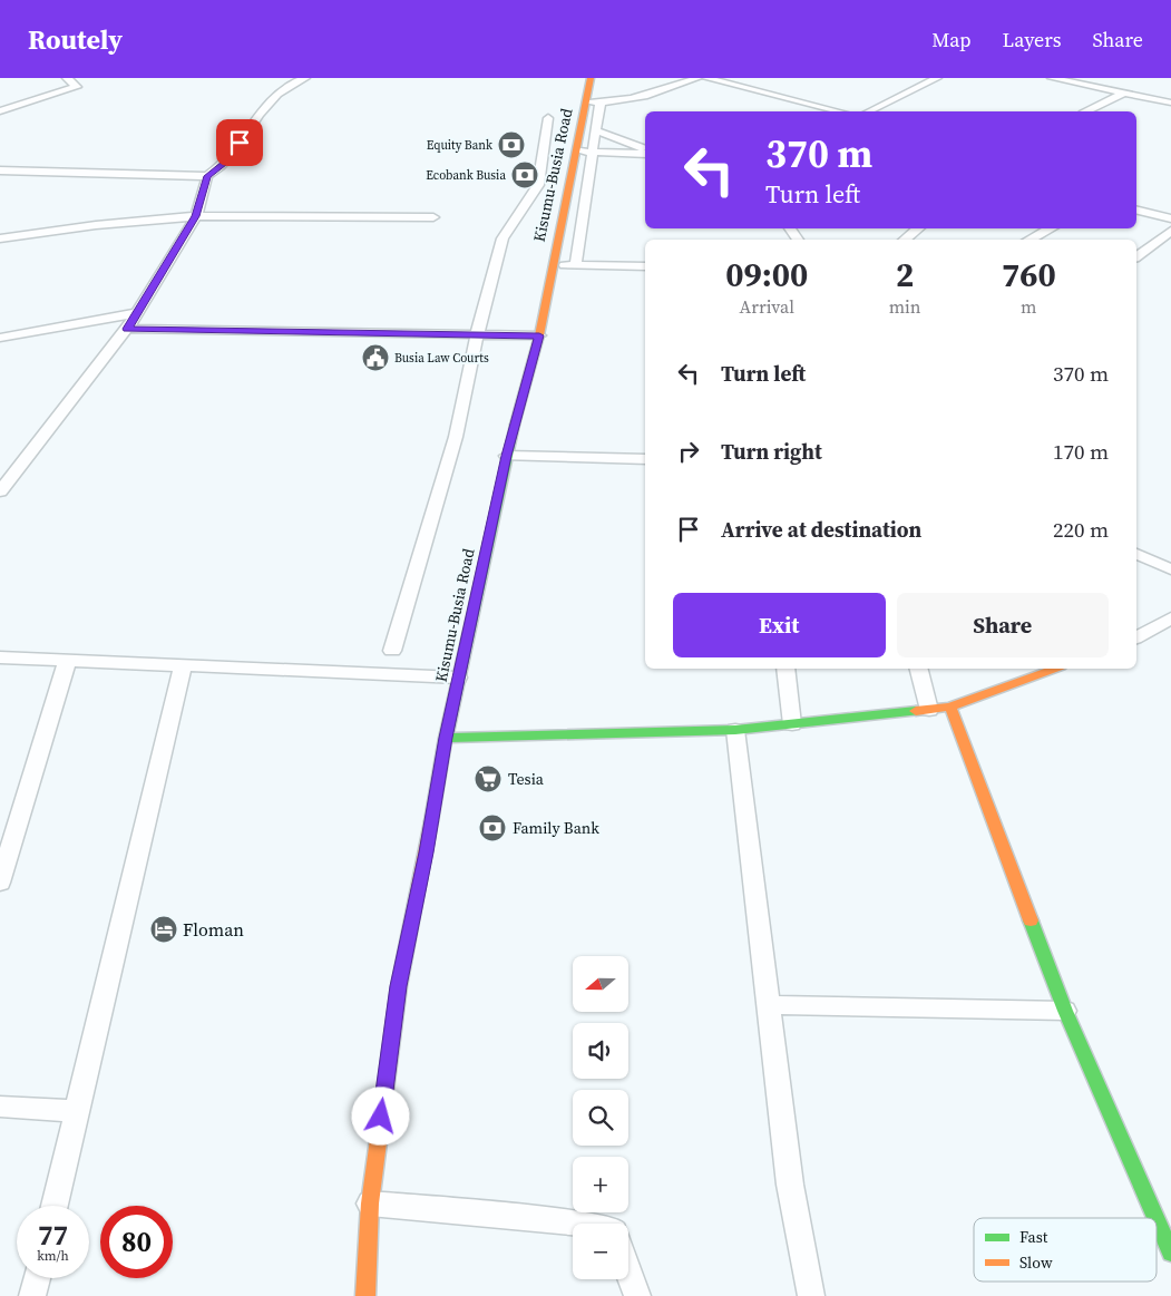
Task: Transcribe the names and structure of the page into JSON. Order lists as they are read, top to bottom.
{
  "streets": {
    "main road": ["Kisumu-Busia Road"]
  },
  "places": {
    "bank": ["Equity Bank", "Ecobank Busia", "Family Bank"],
    "public building": ["Busia Law Courts"],
    "supermarket": ["Tesia"],
    "hotel": ["Floman"]
  },
  "legend": ["Fast", "Slow"],
  "north": "left",
  "page": {
    "header": "Routely",
    "nav": ["Map", "Layers", "Share"],
    "turn": ["370 m", "Turn left"],
    "eta": [
      "09:00",
      "Arrival",
      "2",
      "min",
      "760",
      "m"
    ],
    "list": [
      {
        "name": "Turn left",
        "value": "370 m"
      },
      {
        "name": "Turn right",
        "value": "170 m"
      },
      {
        "name": "Arrive at destination",
        "value": "220 m"
      }
    ],
    "buttons": ["Exit", "Share"],
    "map_buttons": ["+", "−"],
    "speed": "77 km/h",
    "limit": "80"
  }
}
